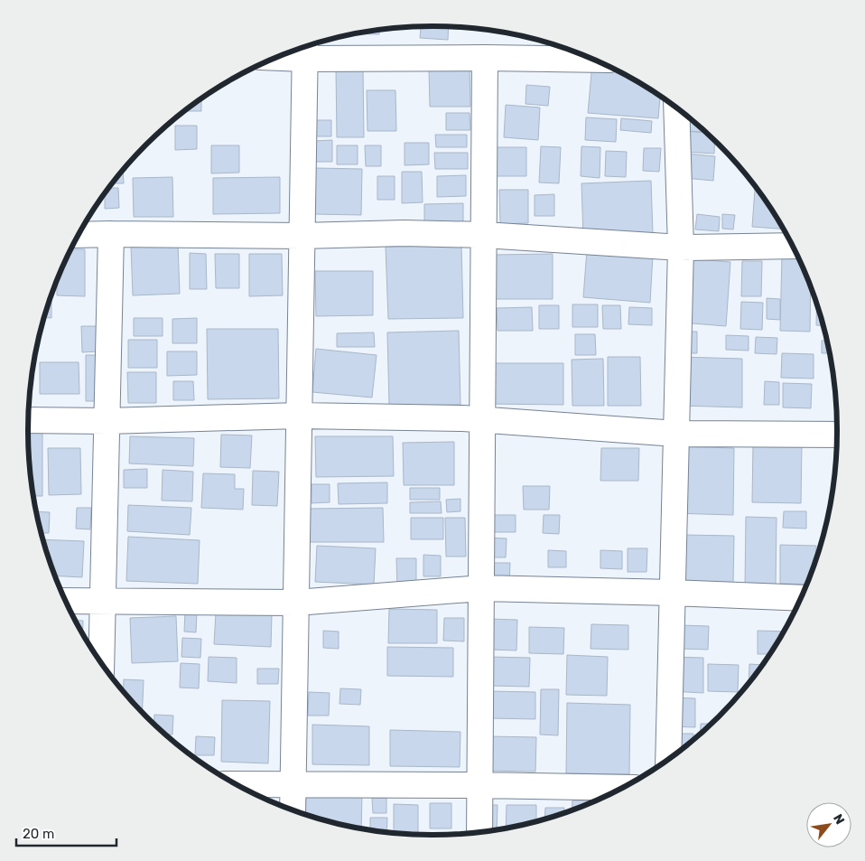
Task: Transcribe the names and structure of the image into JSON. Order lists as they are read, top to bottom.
{
  "scale_bar": "20 m",
  "north": "top right"
}
